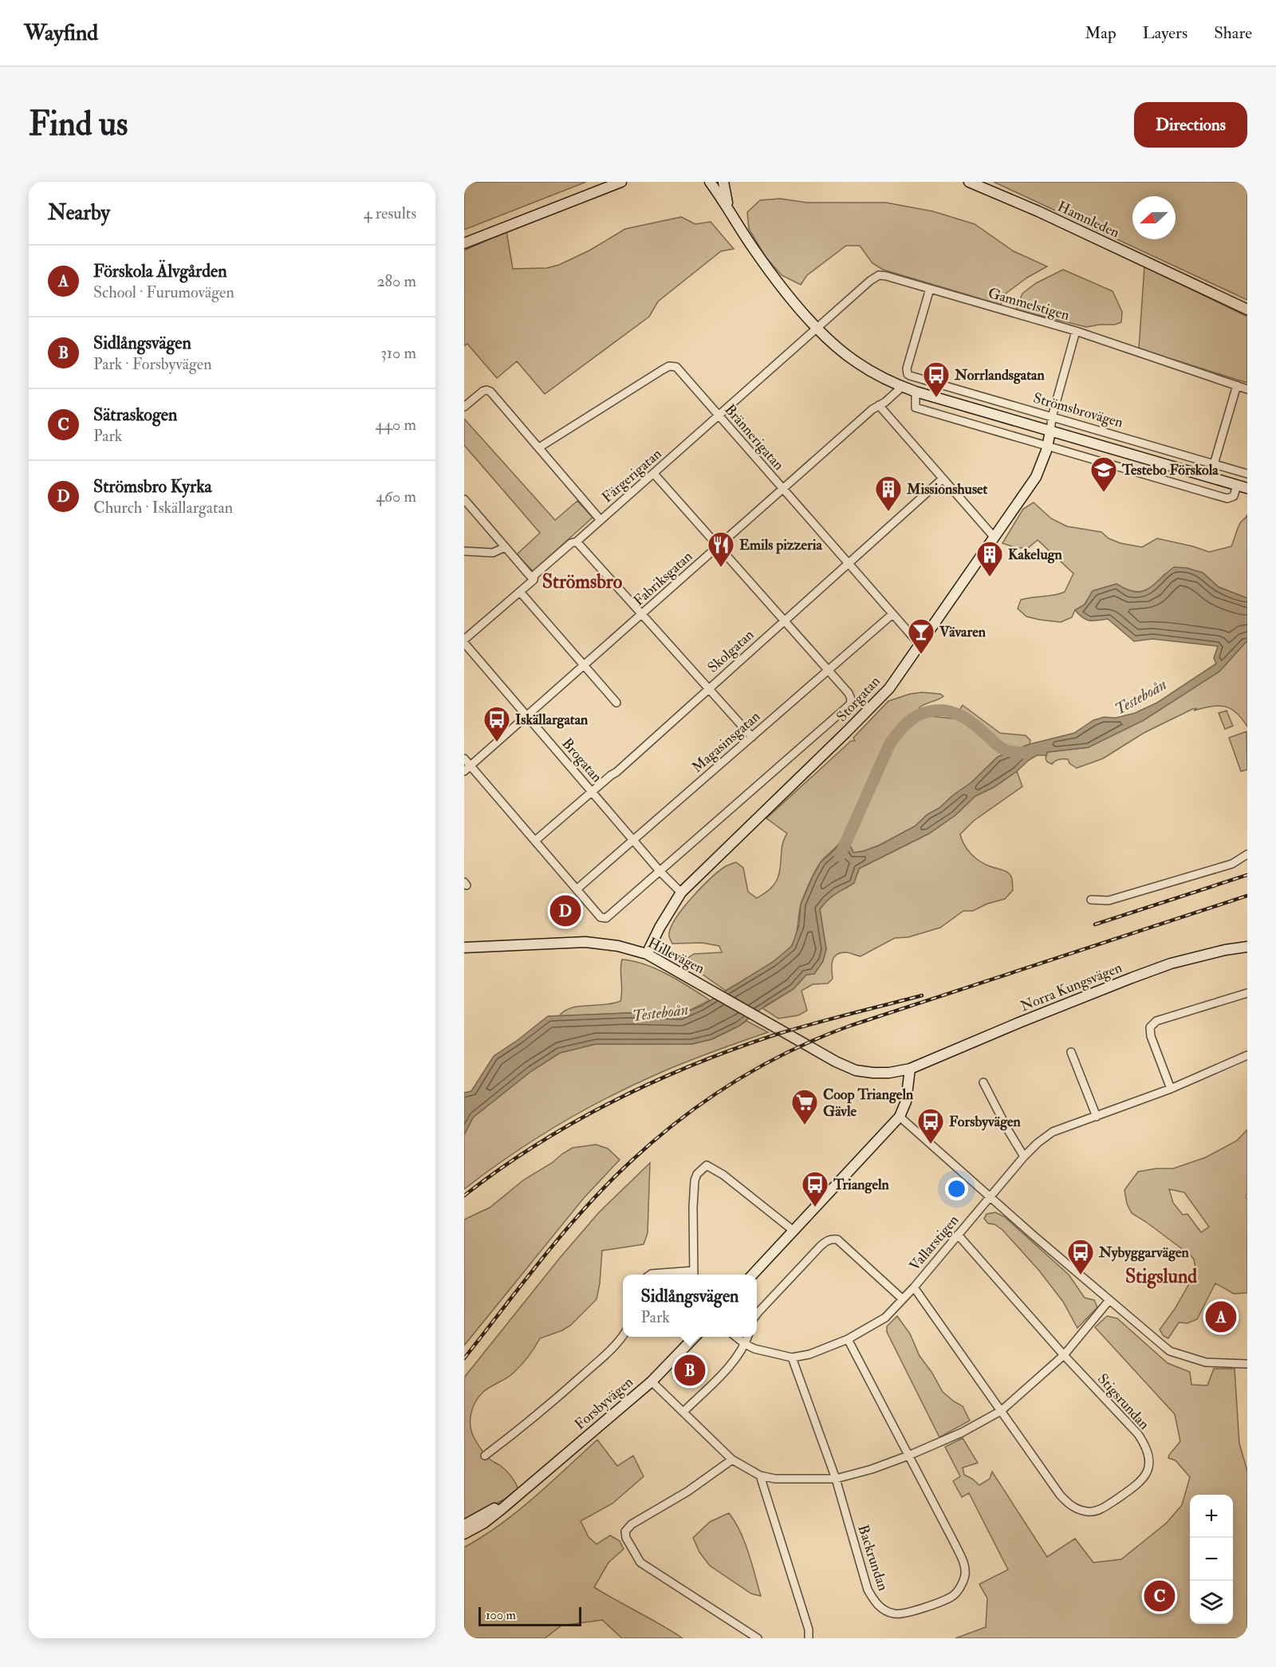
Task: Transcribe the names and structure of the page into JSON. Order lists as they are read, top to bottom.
{
  "streets": {
    "street": [
      "Hamnleden",
      "Gammelstigen",
      "Strömsbrovägen",
      "Brännerigatan",
      "Färgerigatan",
      "Fabriksgatan",
      "Skolgatan",
      "Storgatan",
      "Magasinsgatan",
      "Brogatan",
      "Hillevägen",
      "Norra Kungsvägen",
      "Vallarstigen",
      "Stigsrundan",
      "Forsbyvägen",
      "Backrundan"
    ]
  },
  "crossings": [
    ["Gammelstigen", "Strömsbrovägen"],
    ["Gammelstigen", "Färgerigatan"],
    ["Strömsbrovägen", "Färgerigatan"],
    ["Strömsbrovägen", "Fabriksgatan"],
    ["Strömsbrovägen", "Storgatan"],
    ["Brännerigatan", "Färgerigatan"],
    ["Brännerigatan", "Fabriksgatan"],
    ["Brännerigatan", "Skolgatan"],
    ["Brännerigatan", "Storgatan"],
    ["Brännerigatan", "Magasinsgatan"],
    ["Färgerigatan", "Brogatan"],
    ["Fabriksgatan", "Brogatan"],
    ["Skolgatan", "Brogatan"],
    ["Storgatan", "Brogatan"],
    ["Storgatan", "Hillevägen"],
    ["Magasinsgatan", "Brogatan"],
    ["Hillevägen", "Norra Kungsvägen"],
    ["Vallarstigen", "Stigsrundan"],
    ["Vallarstigen", "Backrundan"]
  ],
  "districts": ["Strömsbro", "Stigslund"],
  "water": ["Testeboån"],
  "places": {
    "bus stop": [
      "Norrlandsgatan",
      "Iskällargatan",
      "Forsbyvägen",
      "Triangeln",
      "Nybyggarvägen"
    ],
    "school or university": ["Testebo Förskola"],
    "building": ["Missionshuset", "Kakelugn"],
    "restaurant": ["Emils pizzeria"],
    "bar": ["Vävaren"],
    "supermarket": ["Coop Triangeln Gävle"]
  },
  "scale_bar": "100 m",
  "north": "left",
  "page": {
    "header": "Wayfind",
    "nav": ["Map", "Layers", "Share"],
    "buttons": "Directions",
    "title": "Find us",
    "heading": ["Nearby", "4 results"],
    "list": [
      {
        "mark": "A",
        "name": "Förskola Älvgården",
        "note": "School · Furumovägen",
        "value": "280 m"
      },
      {
        "mark": "B",
        "name": "Sidlångsvägen",
        "note": "Park · Forsbyvägen",
        "value": "310 m"
      },
      {
        "mark": "C",
        "name": "Sätraskogen",
        "note": "Park",
        "value": "440 m"
      },
      {
        "mark": "D",
        "name": "Strömsbro Kyrka",
        "note": "Church · Iskällargatan",
        "value": "460 m"
      }
    ],
    "pins": [
      "D",
      "A",
      "B",
      "C"
    ],
    "popup": ["Sidlångsvägen", "Park"],
    "map_buttons": ["+", "−"],
    "scale": "100 m"
  }
}
